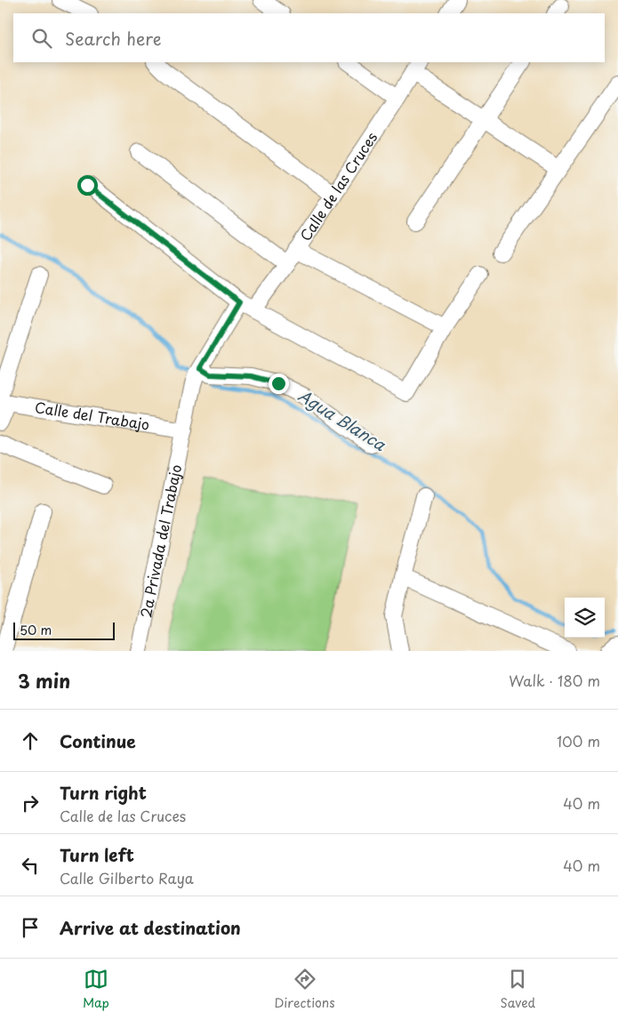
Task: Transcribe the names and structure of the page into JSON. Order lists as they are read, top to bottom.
{
  "streets": {
    "street": ["Calle de las Cruces", "Calle del Trabajo", "2a Privada del Trabajo"]
  },
  "crossings": [
    ["Calle del Trabajo", "2a Privada del Trabajo"]
  ],
  "water": ["Agua Blanca"],
  "scale_bar": "50 m",
  "page": {
    "search": "Search here",
    "scale": "50 m",
    "heading": ["3 min", "Walk · 180 m"],
    "list": [
      ["Continue", "100 m"],
      ["Turn right", "Calle de las Cruces", "40 m"],
      ["Turn left", "Calle Gilberto Raya", "40 m"],
      "Arrive at destination"
    ],
    "nav": ["Map", "Directions", "Saved"]
  }
}
